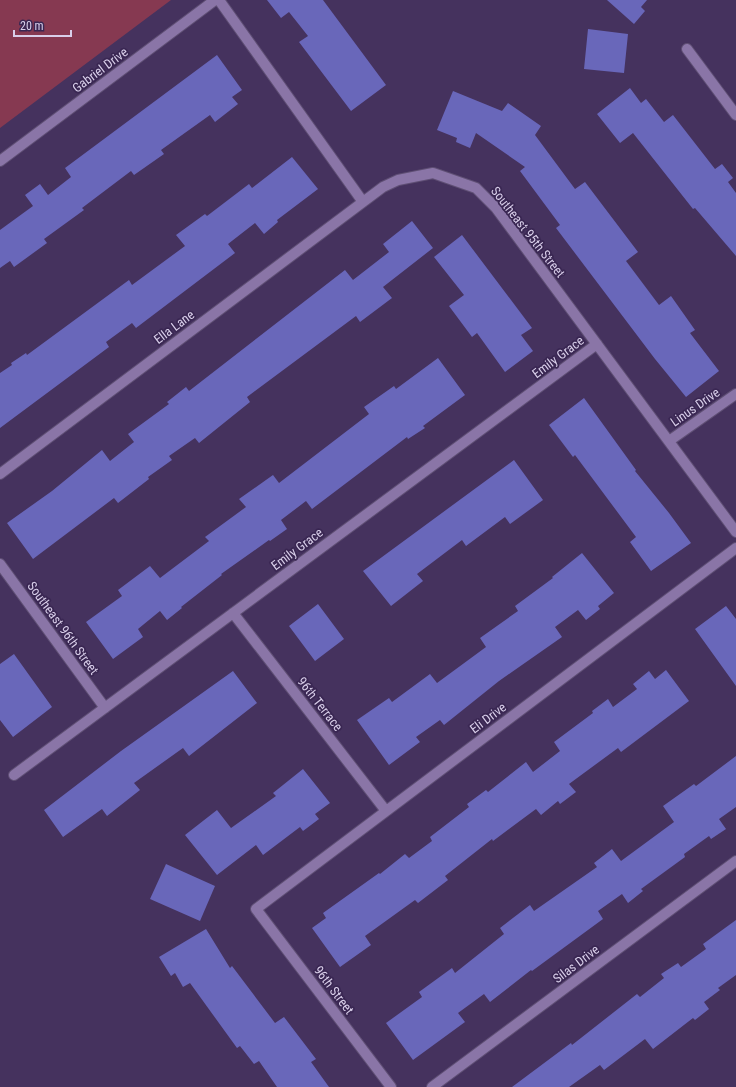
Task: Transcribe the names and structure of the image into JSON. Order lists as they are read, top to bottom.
{
  "streets": {
    "street": [
      "Gabriel Drive",
      "Southeast 95th Street",
      "Ella Lane",
      "Emily Grace",
      "Linus Drive",
      "Southeast 96th Street",
      "96th Terrace",
      "Eli Drive",
      "Silas Drive",
      "96th Street"
    ]
  },
  "crossings": [
    ["Southeast 95th Street", "Ella Lane"],
    ["Southeast 95th Street", "Emily Grace"],
    ["Southeast 95th Street", "Linus Drive"],
    ["Emily Grace", "Southeast 96th Street"],
    ["Emily Grace", "96th Terrace"],
    ["96th Terrace", "Eli Drive"],
    ["Eli Drive", "96th Street"]
  ],
  "scale_bar": "20 m"
}
